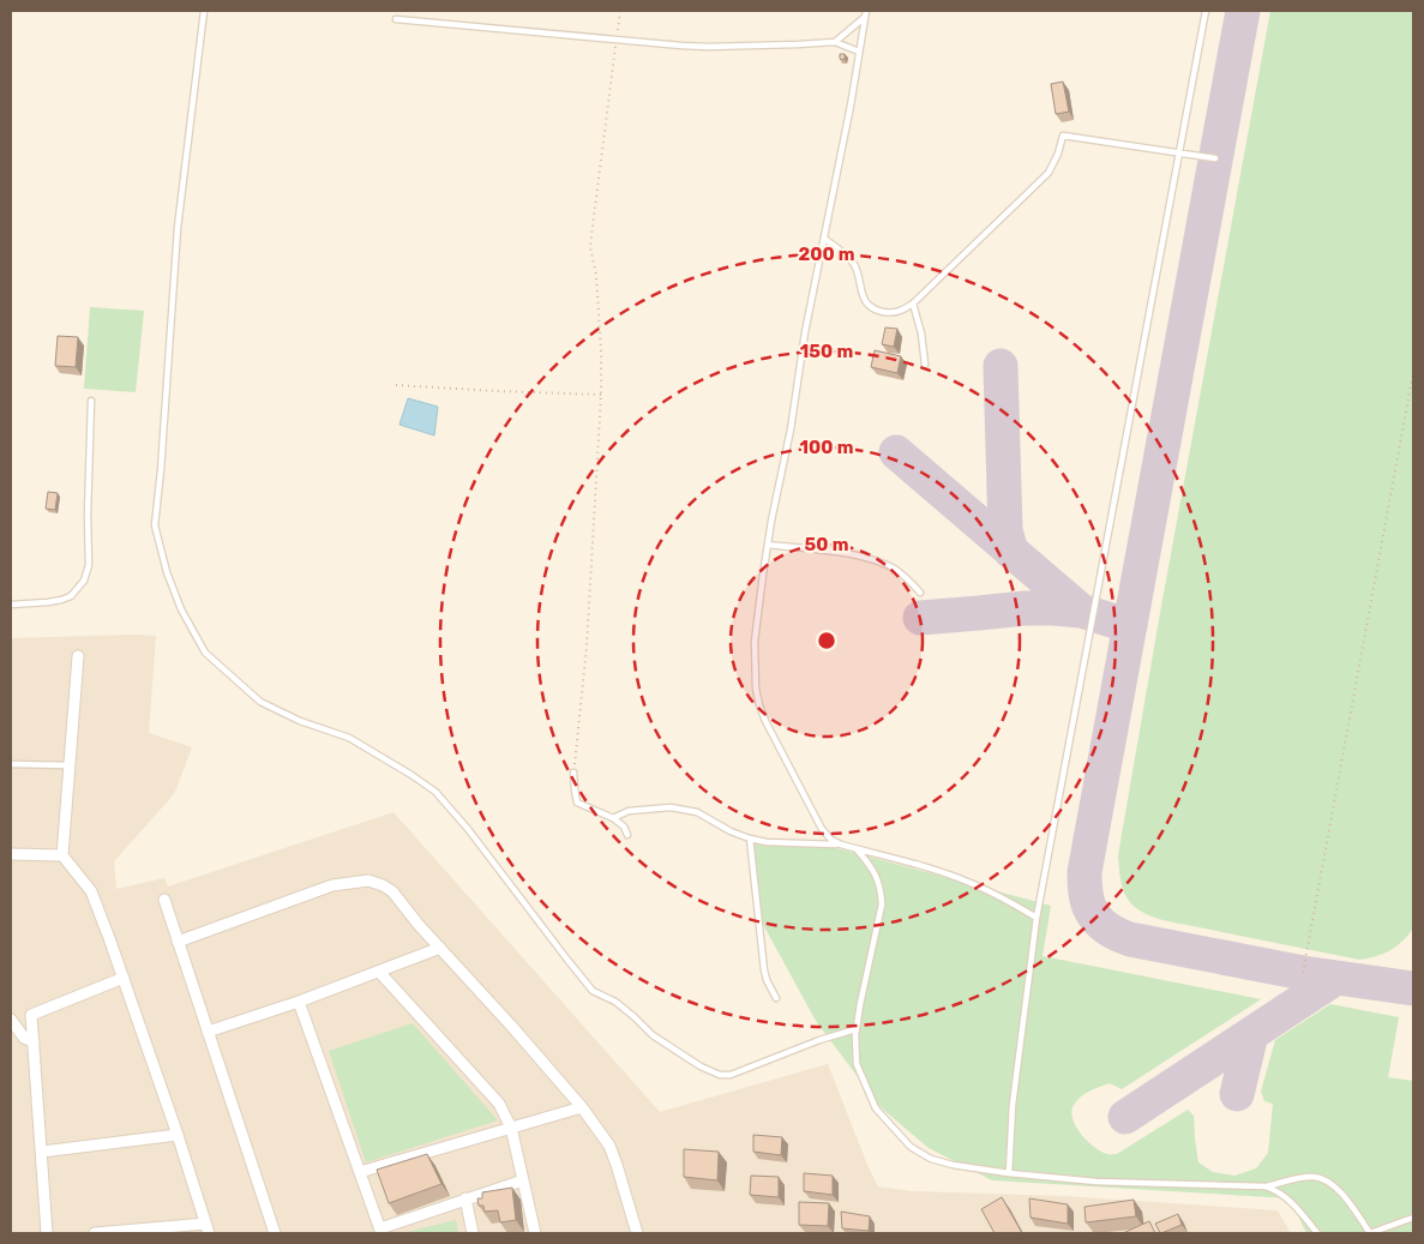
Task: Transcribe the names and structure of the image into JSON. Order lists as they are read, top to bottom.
{
  "rings": [
    "200 m",
    "150 m",
    "100 m",
    "50 m"
  ]
}
